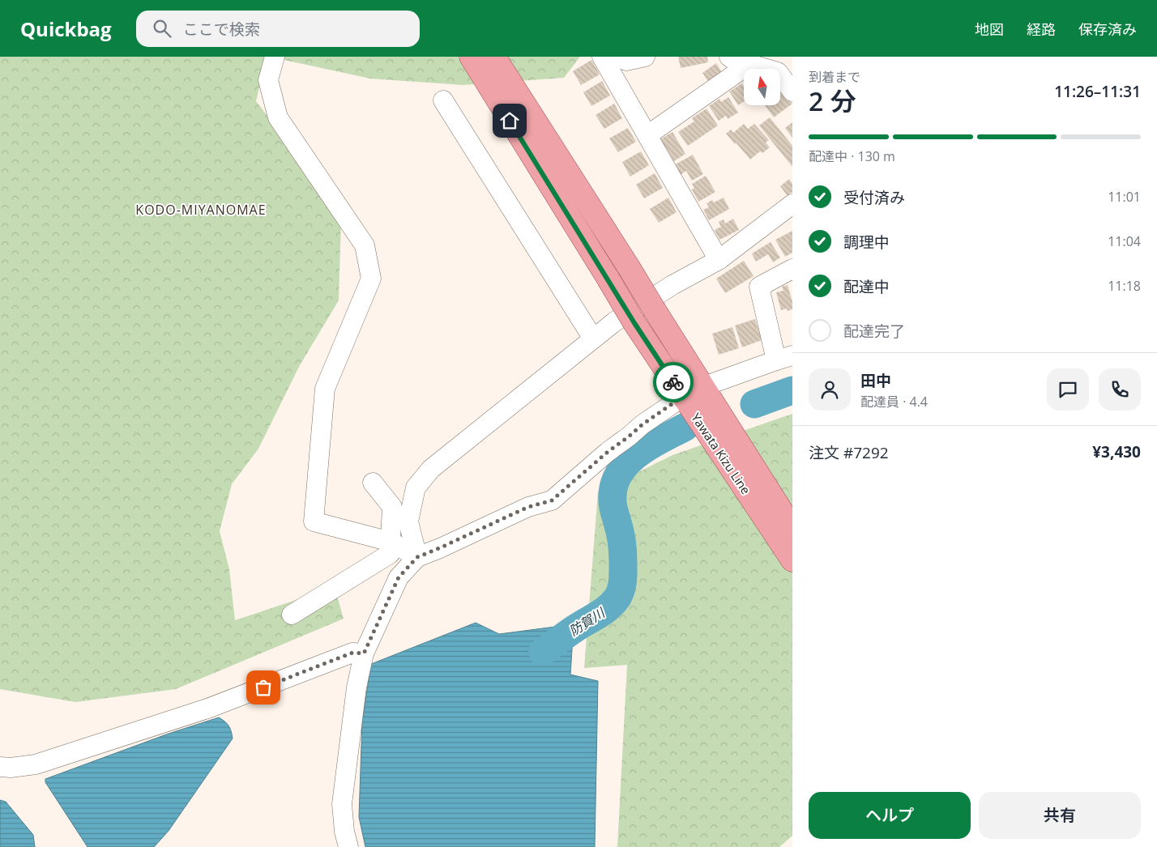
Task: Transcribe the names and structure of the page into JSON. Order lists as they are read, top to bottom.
{
  "streets": {
    "main road": ["Yawata Kizu Line"]
  },
  "districts": ["KODO-MIYANOMAE"],
  "water": ["防賀川"],
  "north": "top",
  "page": {
    "header": "Quickbag",
    "search": "ここで検索",
    "nav": ["地図", "経路", "保存済み"],
    "heading": ["2 分", "到着まで", "11:26–11:31"],
    "panel": [
      "田中",
      "配達員 · 4.4",
      "注文 #7292",
      "¥3,430"
    ],
    "bar": "配達中 · 130 m",
    "list": [
      ["受付済み", "11:01"],
      ["調理中", "11:04"],
      ["配達中", "11:18"],
      "配達完了"
    ],
    "buttons": ["ヘルプ", "共有"]
  }
}
